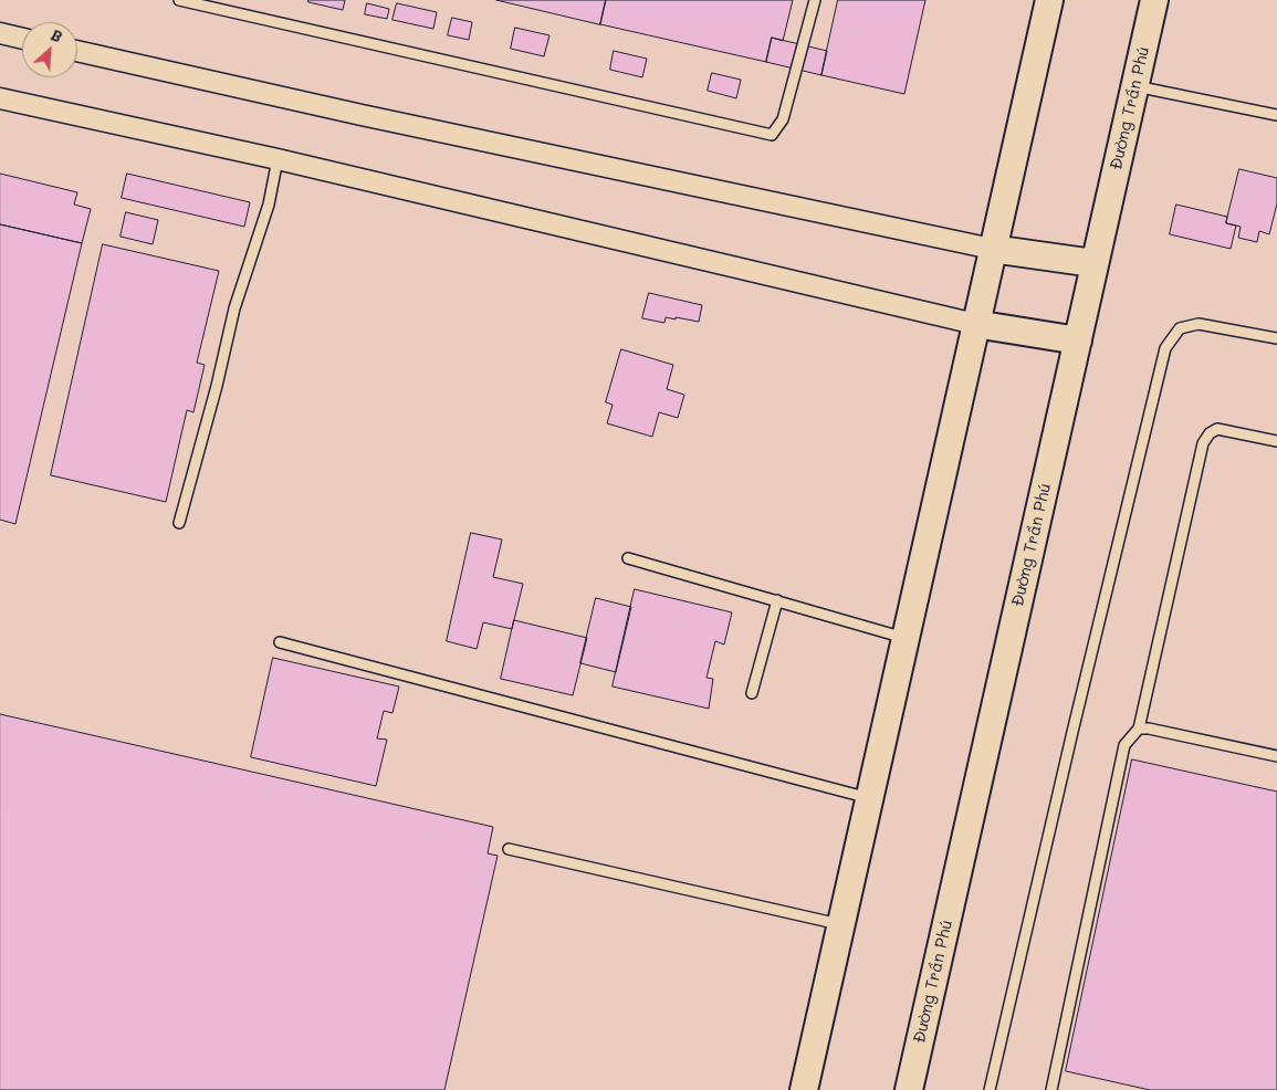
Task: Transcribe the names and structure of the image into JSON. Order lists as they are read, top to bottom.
{
  "streets": {
    "main road": ["Đường Trần Phú"]
  },
  "north": "top right"
}
